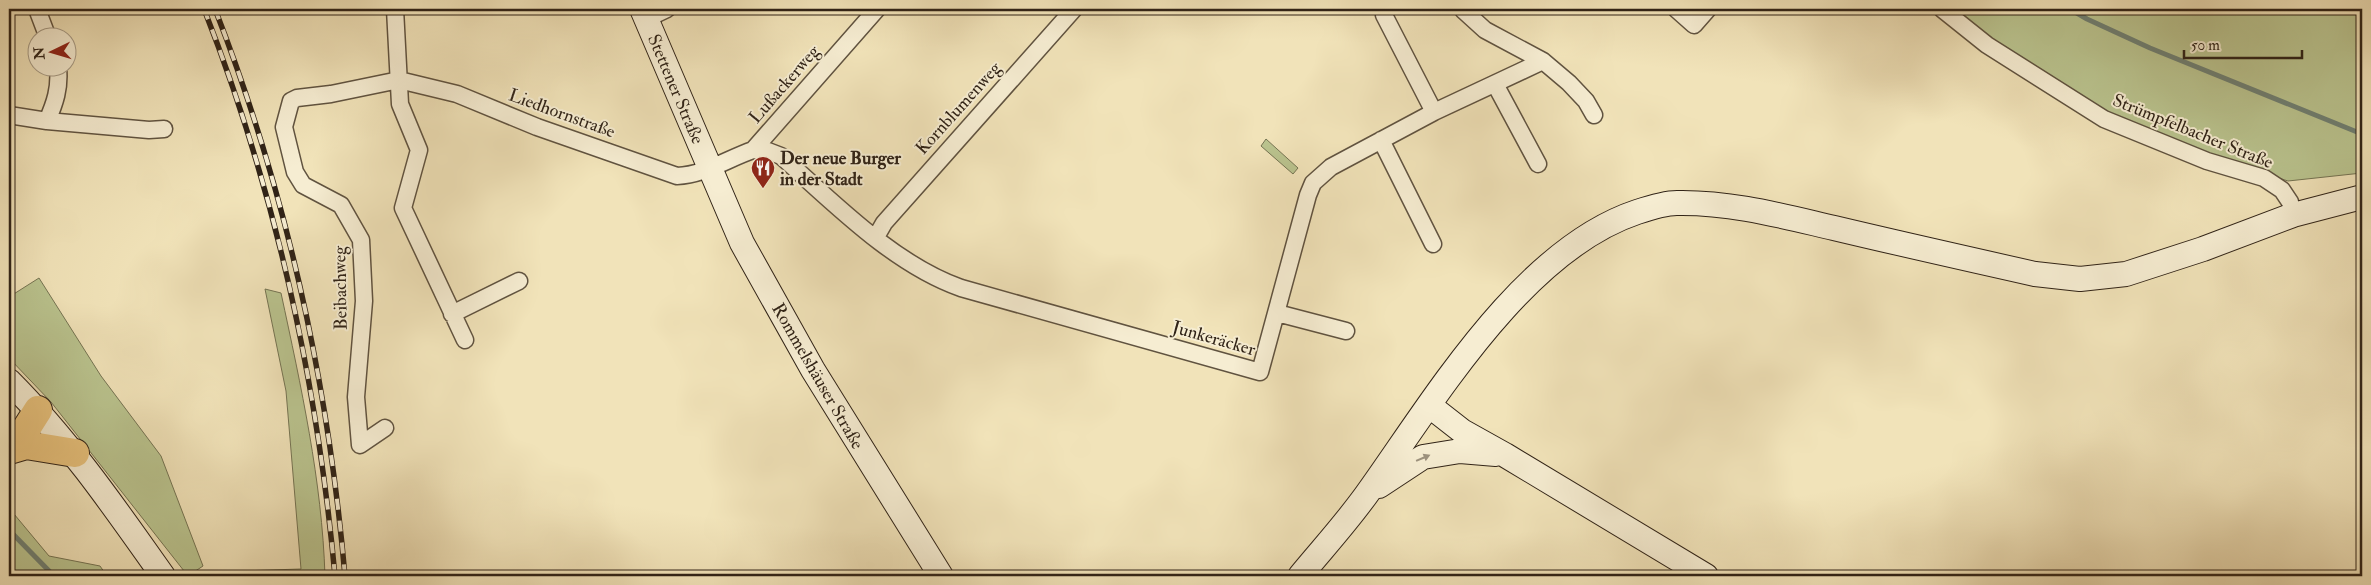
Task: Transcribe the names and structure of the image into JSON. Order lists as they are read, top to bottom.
{
  "streets": {
    "main road": ["Stettener Straße", "Rommelshäuser Straße"],
    "street": [
      "Lußackerweg",
      "Kornblumenweg",
      "Liedhornstraße",
      "Strümpfelbacher Straße",
      "Beibachweg",
      "Junkeräcker"
    ]
  },
  "crossings": [
    ["Lußackerweg", "Stettener Straße"],
    ["Lußackerweg", "Liedhornstraße"],
    ["Lußackerweg", "Junkeräcker"],
    ["Lußackerweg", "Rommelshäuser Straße"],
    ["Stettener Straße", "Liedhornstraße"],
    ["Stettener Straße", "Rommelshäuser Straße"],
    ["Kornblumenweg", "Junkeräcker"],
    ["Liedhornstraße", "Beibachweg"],
    ["Liedhornstraße", "Rommelshäuser Straße"]
  ],
  "places": {
    "restaurant": ["Der neue Burger in der Stadt"]
  },
  "scale_bar": "50 m",
  "north": "left"
}
